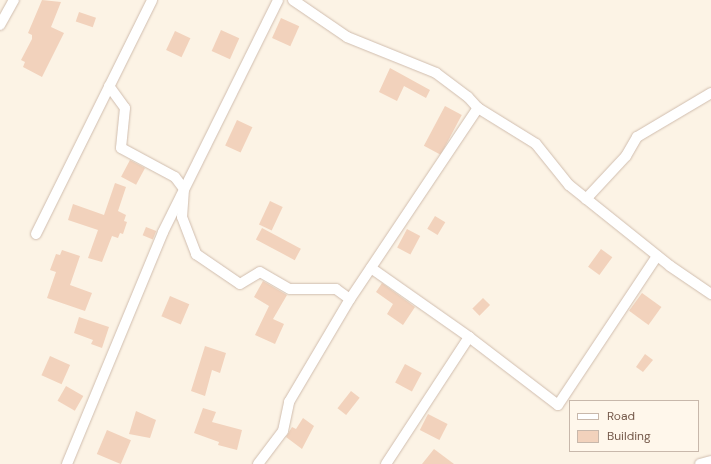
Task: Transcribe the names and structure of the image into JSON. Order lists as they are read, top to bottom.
{
  "legend": ["Road", "Building"]
}
